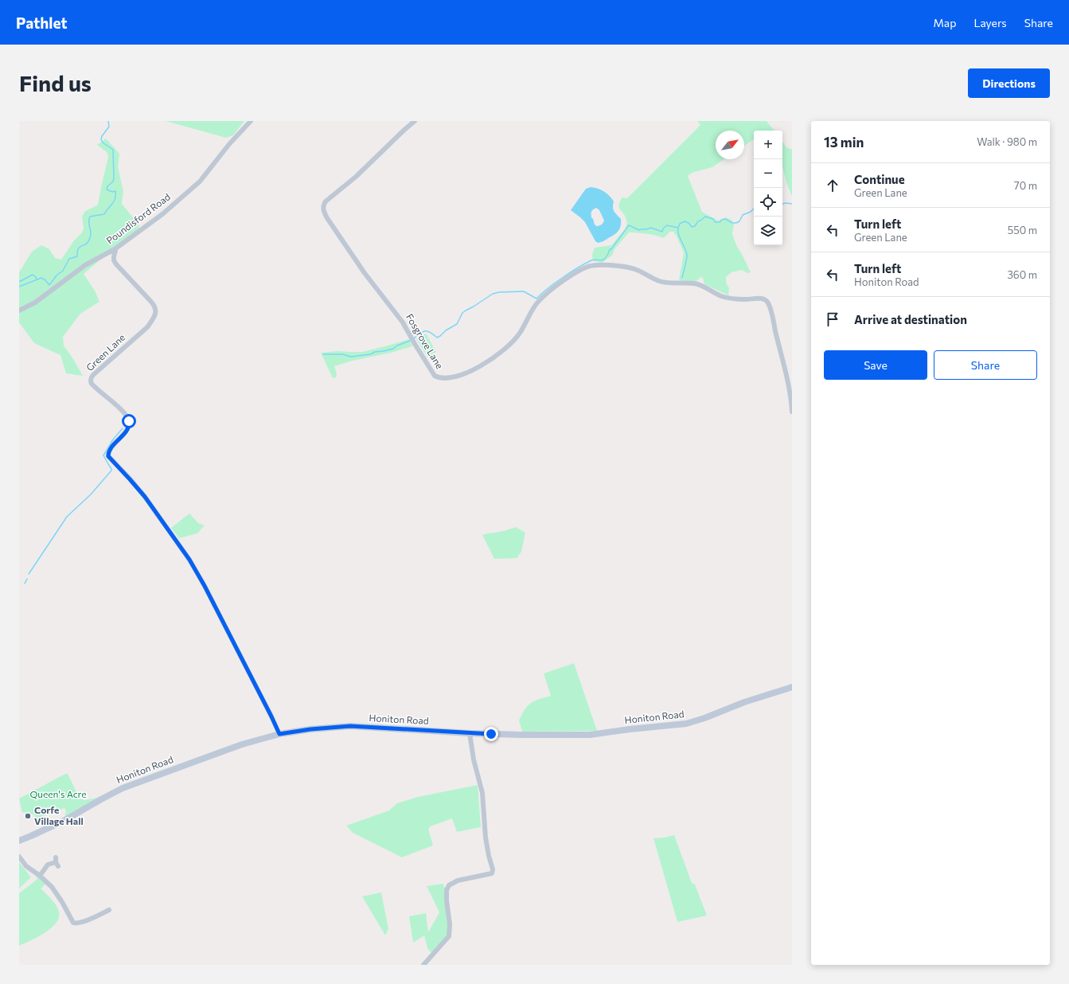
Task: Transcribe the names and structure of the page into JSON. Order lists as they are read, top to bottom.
{
  "streets": {
    "main road": ["Honiton Road"],
    "street": ["Poundisford Road", "Fosgrove Lane", "Green Lane"]
  },
  "crossings": [
    ["Green Lane", "Honiton Road"]
  ],
  "parks": ["Queen's Acre"],
  "places": ["Corfe Village Hall"],
  "north": "top right",
  "page": {
    "header": "Pathlet",
    "nav": ["Map", "Layers", "Share"],
    "buttons": [
      "Directions",
      ["Save", "Share"]
    ],
    "title": "Find us",
    "heading": ["13 min", "Walk · 980 m"],
    "map_buttons": ["+", "−"],
    "list": [
      ["Continue", "Green Lane", "70 m"],
      ["Turn left", "Green Lane", "550 m"],
      ["Turn left", "Honiton Road", "360 m"],
      "Arrive at destination"
    ]
  }
}
